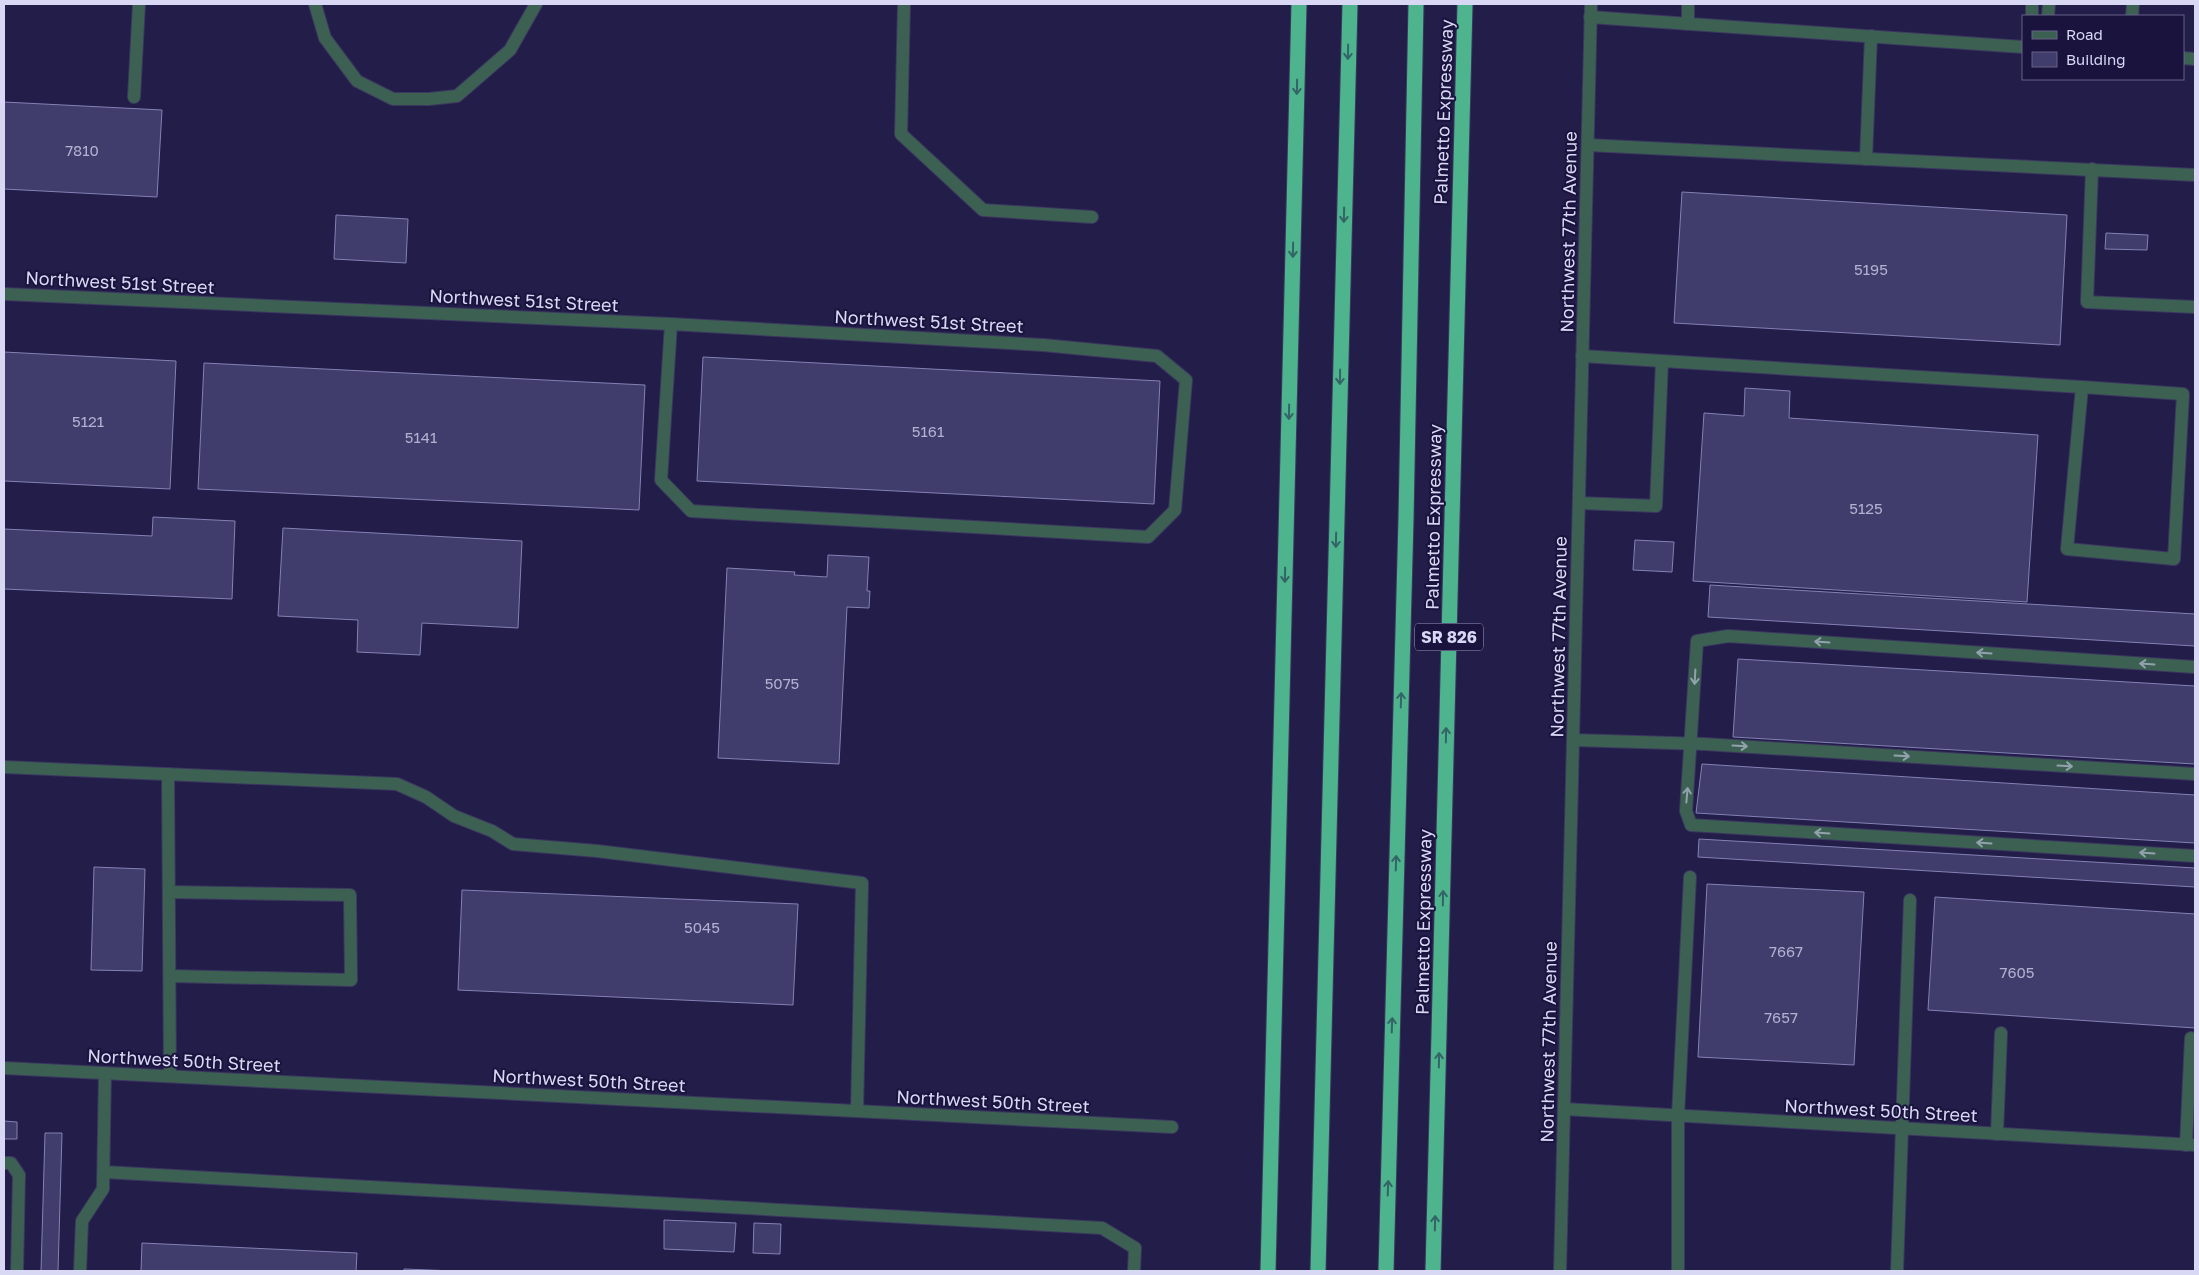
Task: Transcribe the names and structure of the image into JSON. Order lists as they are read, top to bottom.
{
  "streets": {
    "highway": ["Palmetto Expressway", "SR 826"],
    "street": ["Northwest 77th Avenue", "Northwest 51st Street", "Northwest 50th Street"]
  },
  "crossings": [
    ["Northwest 77th Avenue", "Northwest 50th Street"]
  ],
  "house_numbers": [
    "7810",
    "5195",
    "5121",
    "5161",
    "5141",
    "5125",
    "5075",
    "5045",
    "7667",
    "7605",
    "7657"
  ],
  "legend": ["Road", "Building"]
}
